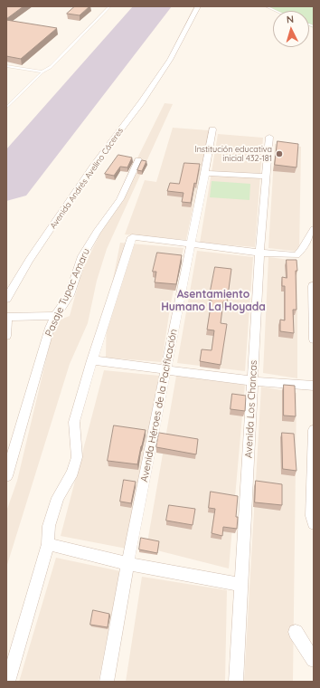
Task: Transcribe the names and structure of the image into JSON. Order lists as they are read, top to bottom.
{
  "streets": {
    "street": [
      "Avenida Andrés Avelino Cáceres",
      "Pasaje Tupac Amaru",
      "Avenida Héroes de la Pacificación",
      "Avenida Los Chancas"
    ]
  },
  "districts": ["Asentamiento Humano La Hoyada"],
  "places": ["Institución educativa inicial 432-181"],
  "north": "top"
}
